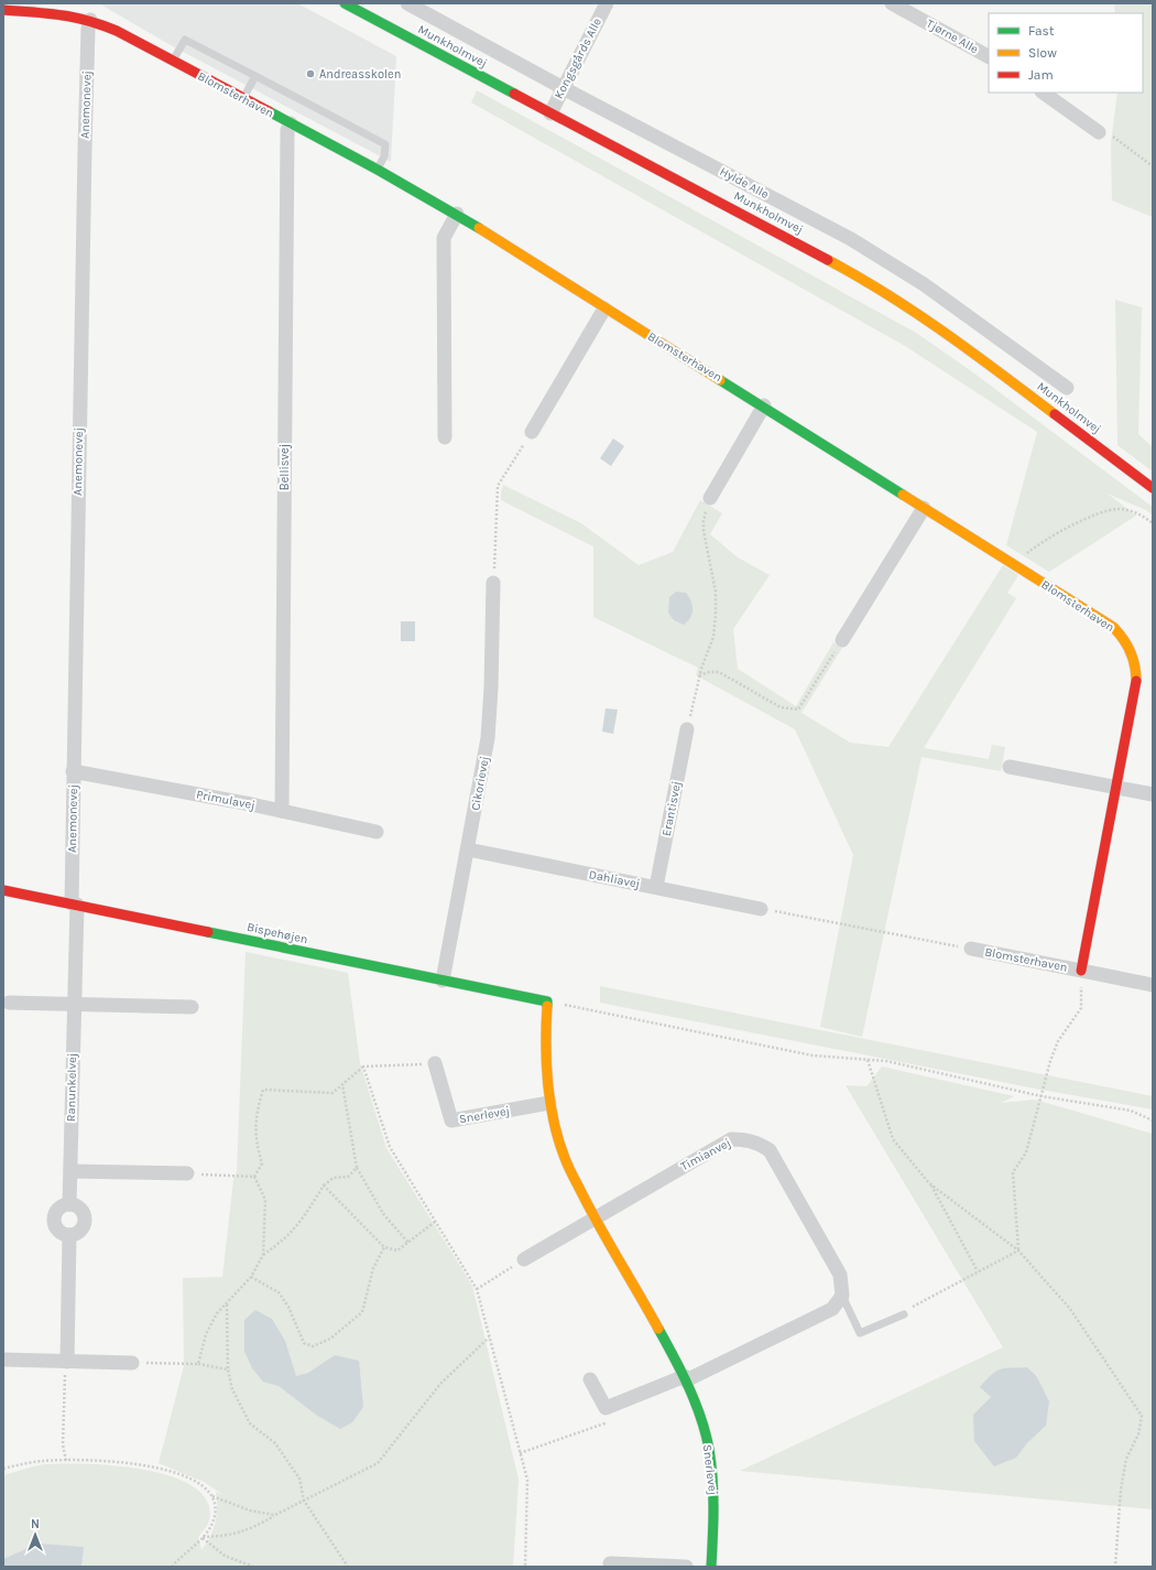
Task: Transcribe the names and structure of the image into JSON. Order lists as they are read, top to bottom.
{
  "streets": {
    "street": [
      "Tjørne Alle",
      "Munkholmvej",
      "Kongsgårds Alle",
      "Blomsterhaven",
      "Anemonevej",
      "Hylde Alle",
      "Bellisvej",
      "Cikorievej",
      "Primulavej",
      "Erantisvej",
      "Dahliavej",
      "Bispehøjen",
      "Ranunkelvej",
      "Snerlevej",
      "Timianvej"
    ]
  },
  "crossings": [
    ["Munkholmvej", "Kongsgårds Alle"],
    ["Kongsgårds Alle", "Hylde Alle"],
    ["Blomsterhaven", "Anemonevej"],
    ["Blomsterhaven", "Bellisvej"],
    ["Anemonevej", "Primulavej"],
    ["Anemonevej", "Bispehøjen"],
    ["Anemonevej", "Ranunkelvej"],
    ["Bellisvej", "Primulavej"],
    ["Cikorievej", "Dahliavej"],
    ["Cikorievej", "Bispehøjen"],
    ["Erantisvej", "Dahliavej"],
    ["Bispehøjen", "Ranunkelvej"],
    ["Bispehøjen", "Snerlevej"],
    ["Snerlevej", "Timianvej"]
  ],
  "places": ["Andreasskolen"],
  "legend": ["Fast", "Slow", "Jam"],
  "north": "top"
}
